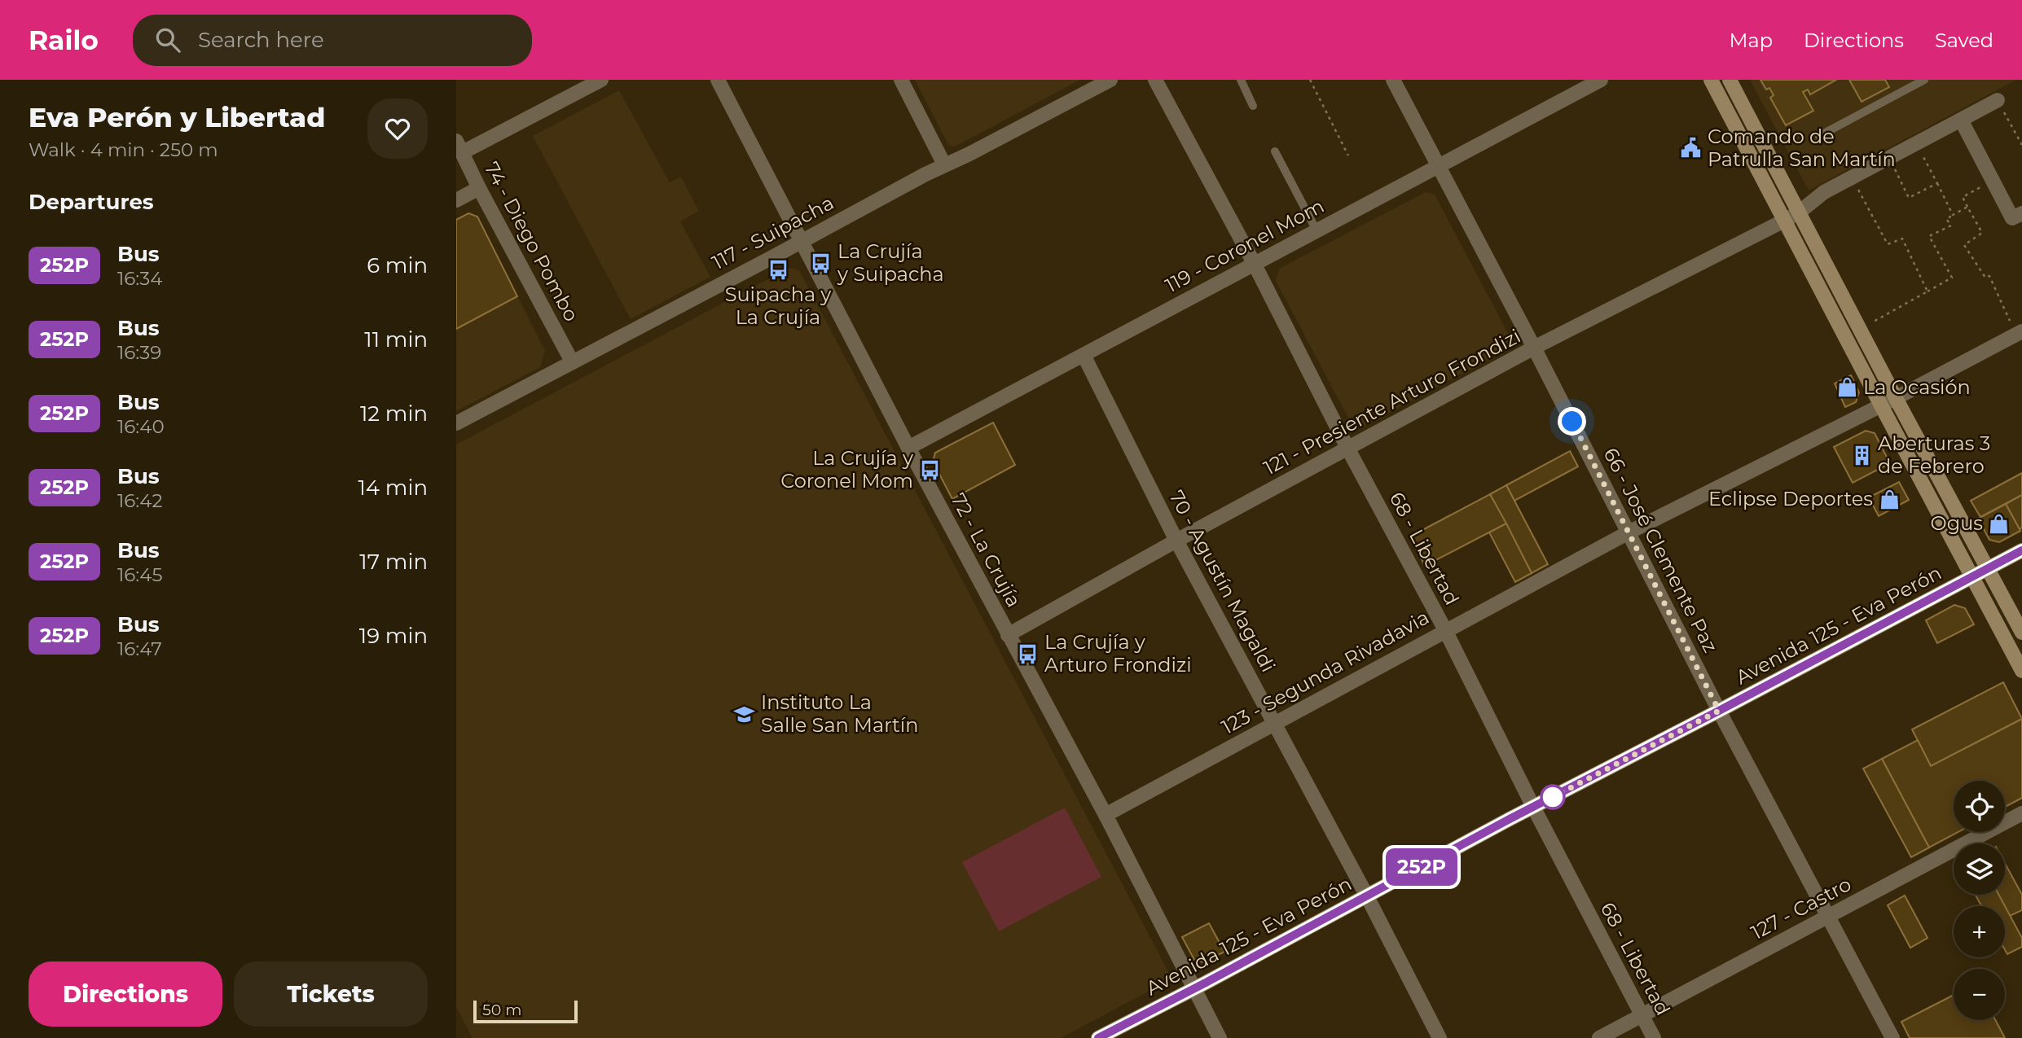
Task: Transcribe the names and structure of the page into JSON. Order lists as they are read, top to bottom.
{
  "streets": {
    "main road": ["Avenida 125 - Eva Perón"],
    "street": [
      "117 - Suipacha",
      "74 - Diego Pombo",
      "119 - Coronel Mom",
      "121 - Presiente Arturo Frondizi",
      "68 - Libertad",
      "72 - La Crujía",
      "66 - José Clemente Paz",
      "70 - Agustín Magaldi",
      "123 - Segunda Rivadavia",
      "127 - Castro"
    ]
  },
  "crossings": [
    ["117 - Suipacha", "74 - Diego Pombo"],
    ["117 - Suipacha", "72 - La Crujía"],
    ["119 - Coronel Mom", "68 - Libertad"],
    ["119 - Coronel Mom", "72 - La Crujía"],
    ["119 - Coronel Mom", "66 - José Clemente Paz"],
    ["119 - Coronel Mom", "70 - Agustín Magaldi"],
    ["121 - Presiente Arturo Frondizi", "68 - Libertad"],
    ["121 - Presiente Arturo Frondizi", "72 - La Crujía"],
    ["121 - Presiente Arturo Frondizi", "66 - José Clemente Paz"],
    ["121 - Presiente Arturo Frondizi", "70 - Agustín Magaldi"],
    ["68 - Libertad", "Avenida 125 - Eva Perón"],
    ["68 - Libertad", "123 - Segunda Rivadavia"],
    ["68 - Libertad", "127 - Castro"],
    ["72 - La Crujía", "Avenida 125 - Eva Perón"],
    ["72 - La Crujía", "123 - Segunda Rivadavia"],
    ["66 - José Clemente Paz", "Avenida 125 - Eva Perón"],
    ["66 - José Clemente Paz", "123 - Segunda Rivadavia"],
    ["66 - José Clemente Paz", "127 - Castro"],
    ["70 - Agustín Magaldi", "Avenida 125 - Eva Perón"],
    ["70 - Agustín Magaldi", "123 - Segunda Rivadavia"]
  ],
  "places": {
    "public building": ["Comando de Patrulla San Martín"],
    "bus stop": [
      "La Crujía y Suipacha",
      "Suipacha y La Crujía",
      "La Crujía y Coronel Mom",
      "La Crujía y Arturo Frondizi"
    ],
    "shop": ["La Ocasión", "Eclipse Deportes", "Ogus"],
    "building": ["Aberturas 3 de Febrero"],
    "school or university": ["Instituto La Salle San Martín"]
  },
  "lines": ["bus line 252P"],
  "scale_bar": "50 m",
  "page": {
    "header": "Railo",
    "search": "Search here",
    "nav": ["Map", "Directions", "Saved"],
    "heading": [
      ["Eva Perón y Libertad", "Walk · 4 min · 250 m"],
      "Departures"
    ],
    "on_map": "252P",
    "list": [
      {
        "mark": "252P",
        "name": "Bus",
        "note": "16:34",
        "value": "6 min"
      },
      {
        "mark": "252P",
        "name": "Bus",
        "note": "16:39",
        "value": "11 min"
      },
      {
        "mark": "252P",
        "name": "Bus",
        "note": "16:40",
        "value": "12 min"
      },
      {
        "mark": "252P",
        "name": "Bus",
        "note": "16:42",
        "value": "14 min"
      },
      {
        "mark": "252P",
        "name": "Bus",
        "note": "16:45",
        "value": "17 min"
      },
      {
        "mark": "252P",
        "name": "Bus",
        "note": "16:47",
        "value": "19 min"
      }
    ],
    "map_buttons": ["+", "−"],
    "buttons": ["Directions", "Tickets"],
    "scale": "50 m"
  }
}
